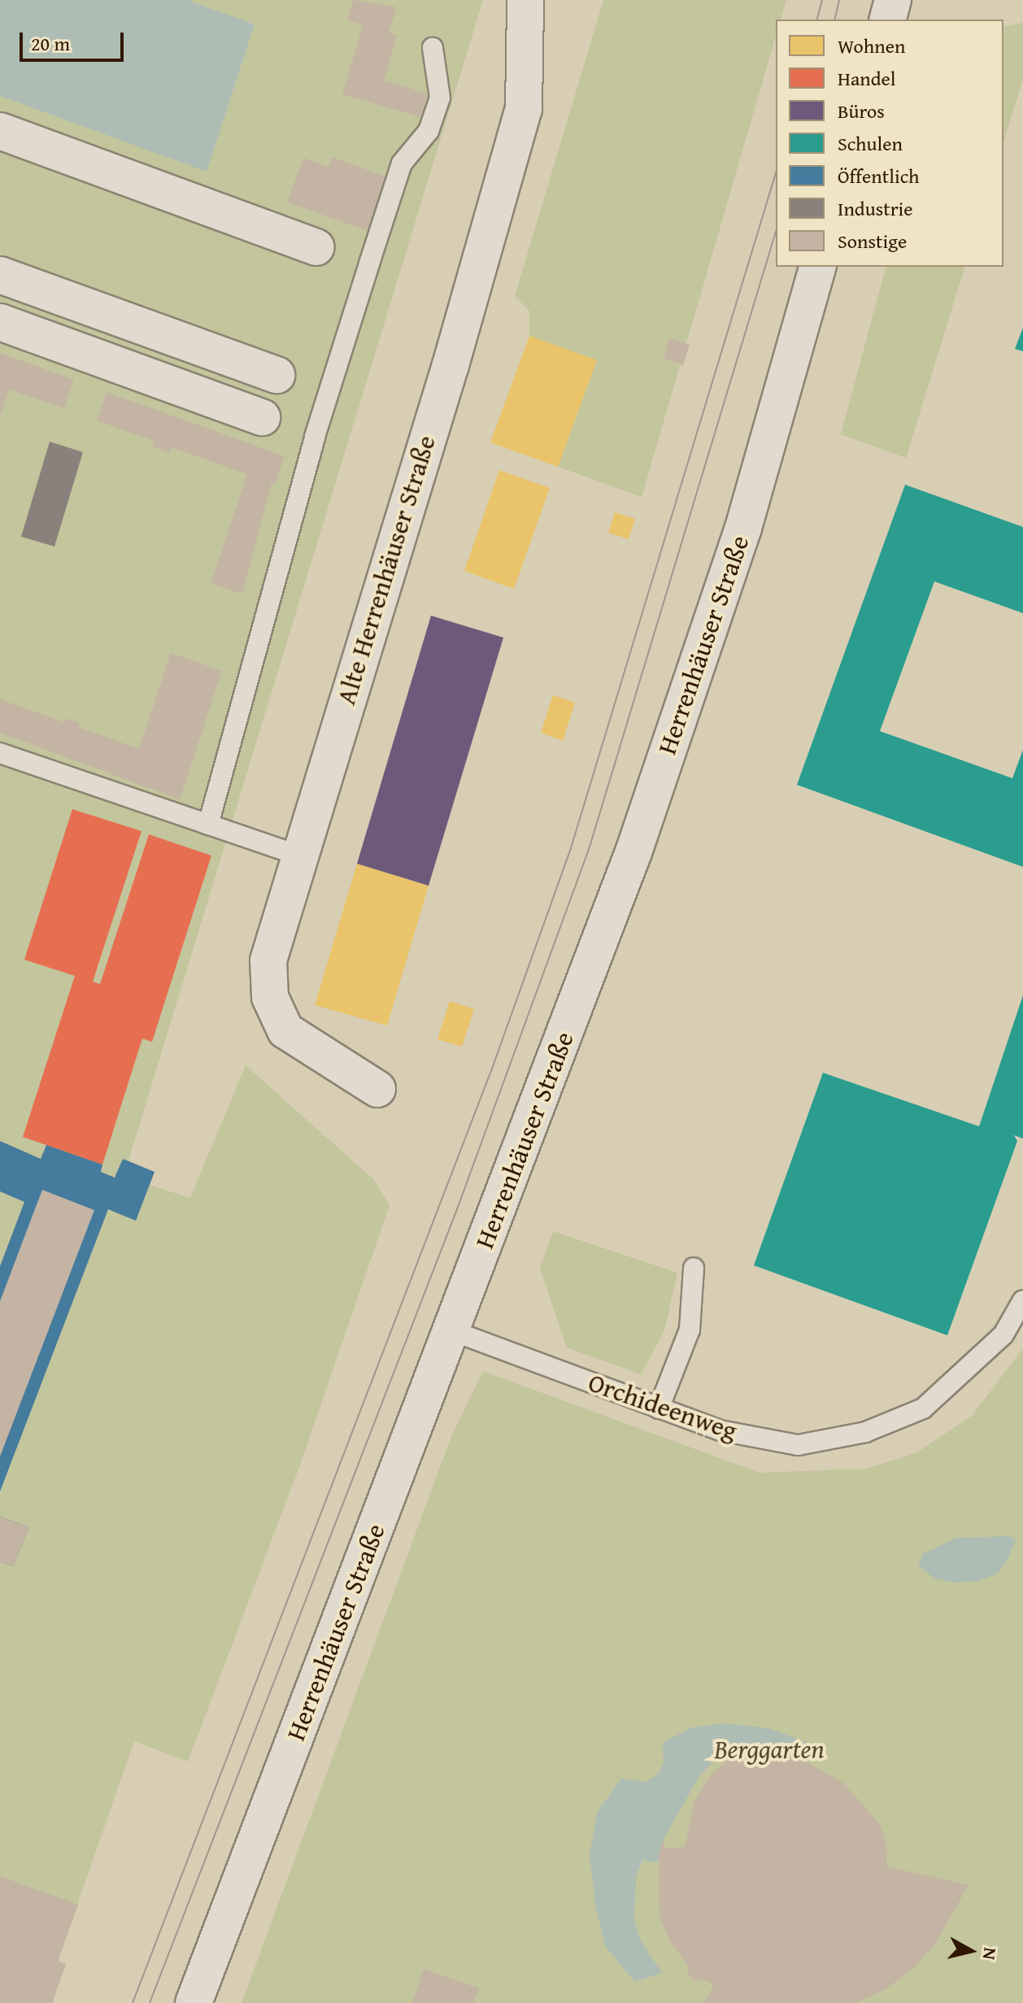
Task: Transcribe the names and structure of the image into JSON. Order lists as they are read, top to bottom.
{
  "streets": {
    "street": ["Alte Herrenhäuser Straße", "Herrenhäuser Straße"],
    "lane": ["Orchideenweg"]
  },
  "crossings": [
    ["Herrenhäuser Straße", "Orchideenweg"]
  ],
  "parks": ["Berggarten"],
  "legend": [
    "Wohnen",
    "Handel",
    "Büros",
    "Schulen",
    "Öffentlich",
    "Industrie",
    "Sonstige"
  ],
  "scale_bar": "20 m",
  "north": "right"
}
